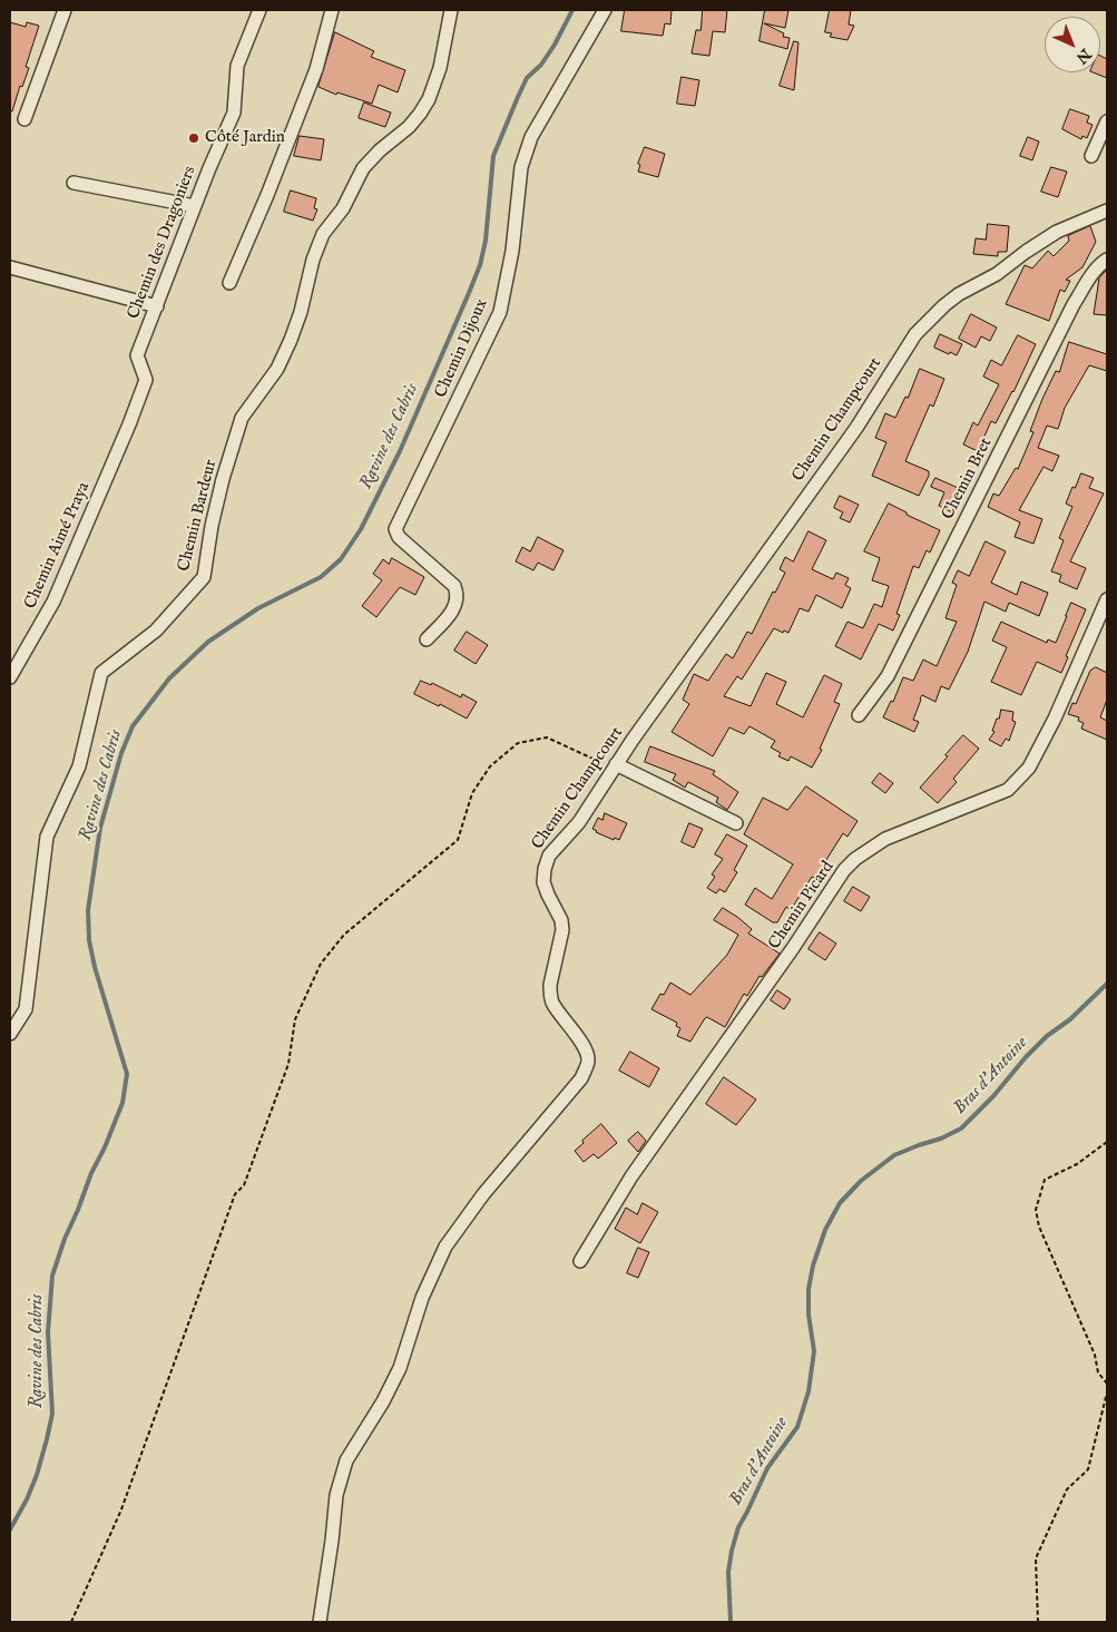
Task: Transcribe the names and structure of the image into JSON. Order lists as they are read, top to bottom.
{
  "streets": {
    "street": [
      "Chemin des Dragoniers",
      "Chemin Dijoux",
      "Chemin Champcourt",
      "Chemin Bret",
      "Chemin Bardeur",
      "Chemin Aimé Praya",
      "Chemin Picard"
    ]
  },
  "crossings": [
    ["Chemin des Dragoniers", "Chemin Aimé Praya"]
  ],
  "water": ["Ravine des Cabris", "Bras d'Antoine"],
  "places": ["Côté Jardin"],
  "north": "bottom right"
}
